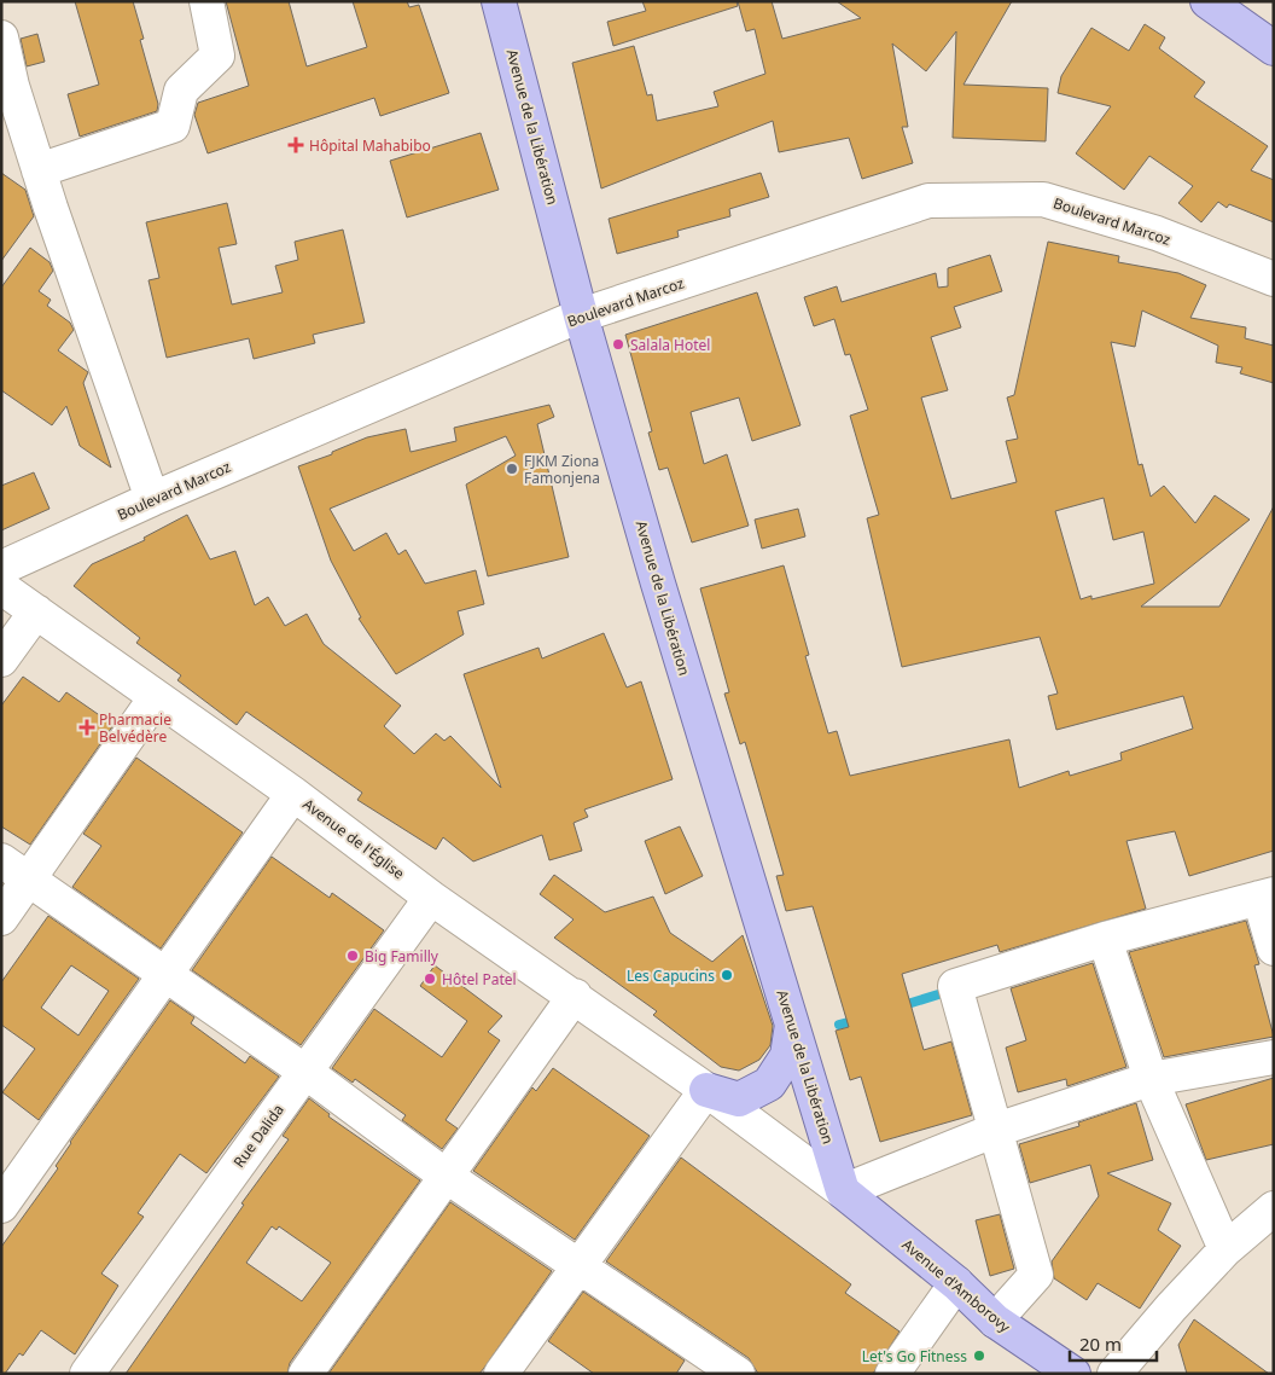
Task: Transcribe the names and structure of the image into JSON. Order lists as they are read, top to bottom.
{
  "streets": {
    "main road": ["Avenue de la Libération", "Avenue d'Amborovy"],
    "street": ["Boulevard Marcoz", "Avenue de l'Église", "Rue Dalida"]
  },
  "crossings": [
    ["Avenue de la Libération", "Boulevard Marcoz"],
    ["Avenue de la Libération", "Avenue de l'Église"],
    ["Avenue de la Libération", "Avenue d'Amborovy"],
    ["Avenue de l'Église", "Rue Dalida"],
    ["Avenue de l'Église", "Avenue d'Amborovy"]
  ],
  "places": {
    "health": ["Hôpital Mahabibo", "Pharmacie Belvédère"],
    "other": [
      "Salala Hotel",
      "FJKM Ziona Famonjena",
      "Big Familly",
      "Les Capucins",
      "Hôtel Patel",
      "Let's Go Fitness"
    ]
  },
  "scale_bar": "20 m"
}
